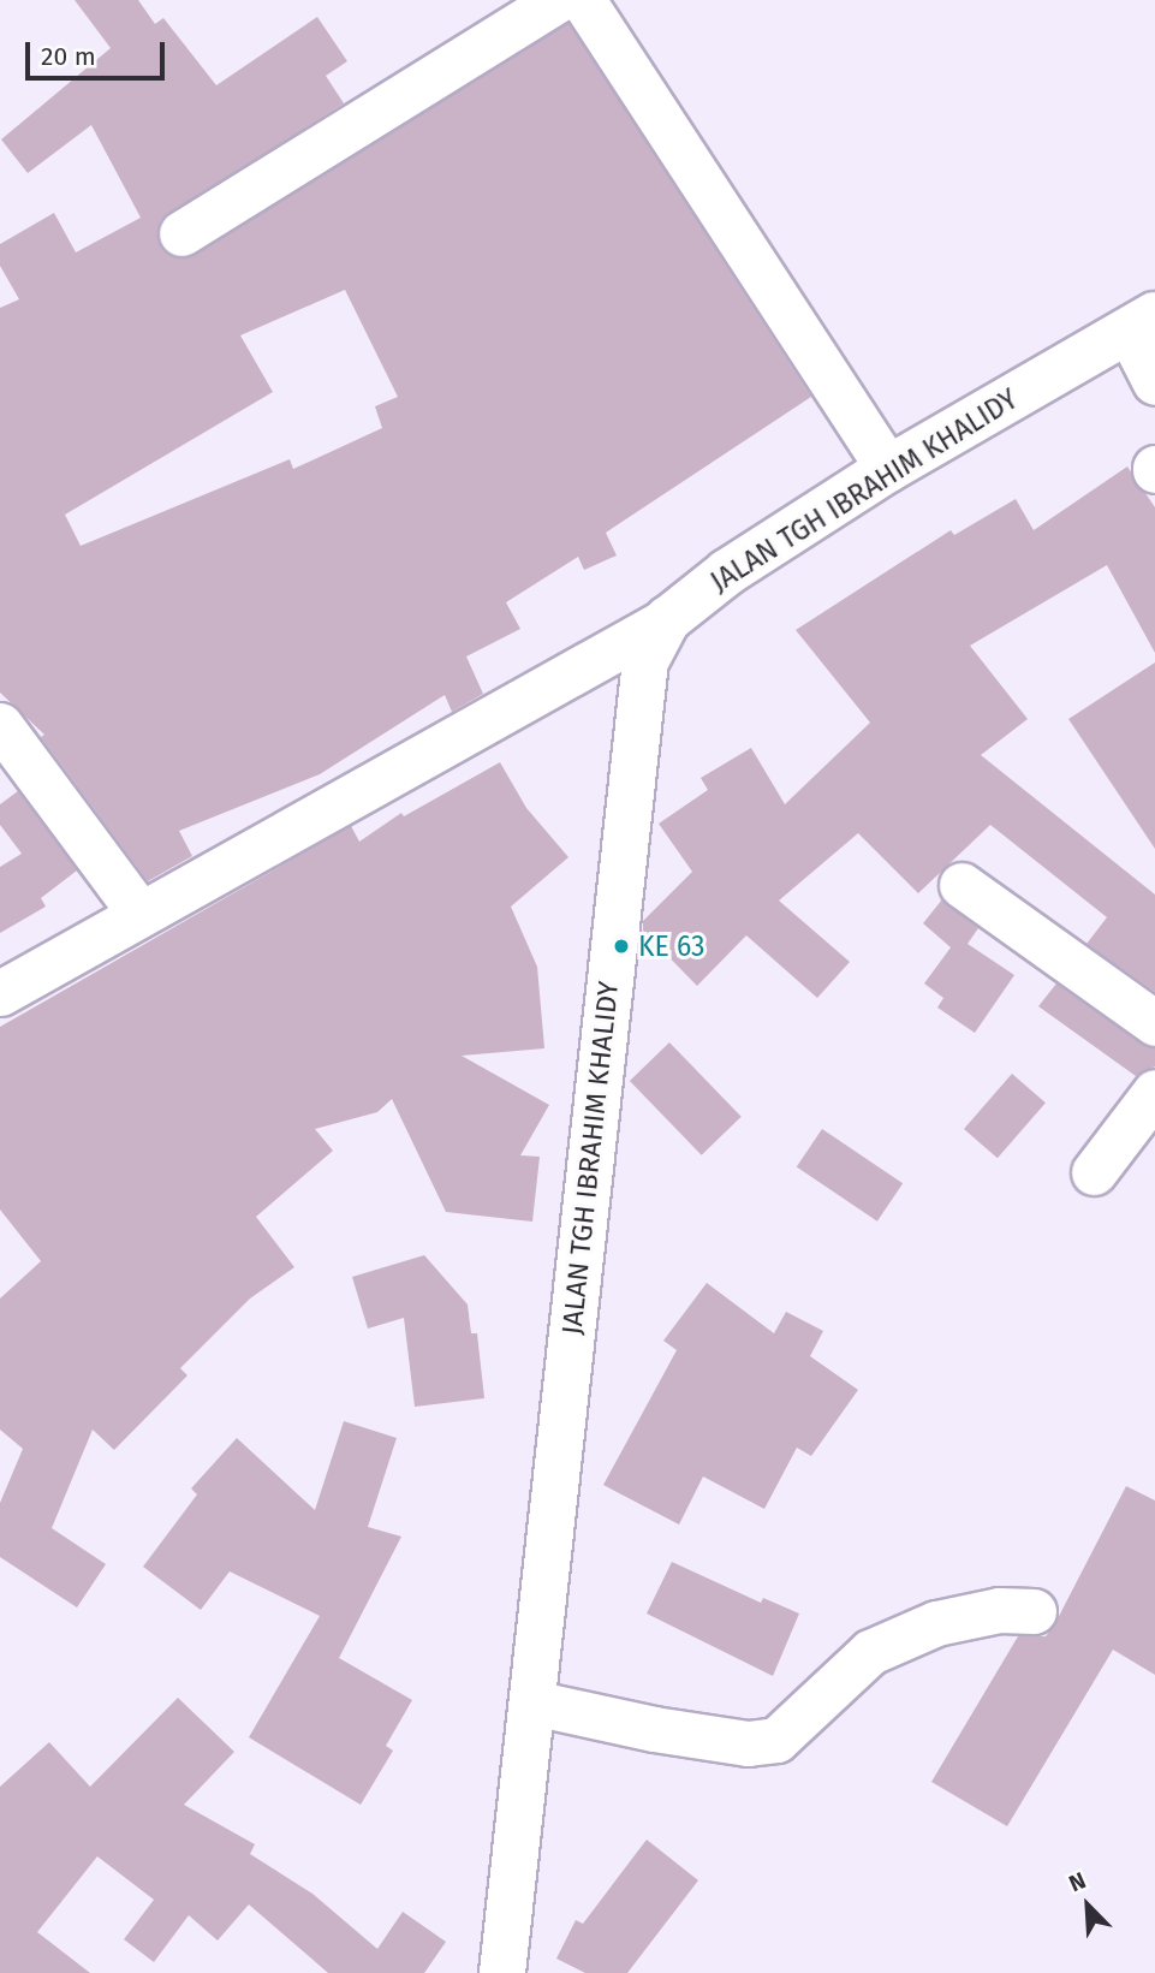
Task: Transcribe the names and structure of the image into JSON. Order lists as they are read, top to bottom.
{
  "streets": {
    "main road": ["JALAN TGH IBRAHIM KHALIDY"]
  },
  "places": ["KE 63"],
  "scale_bar": "20 m",
  "north": "top left"
}
